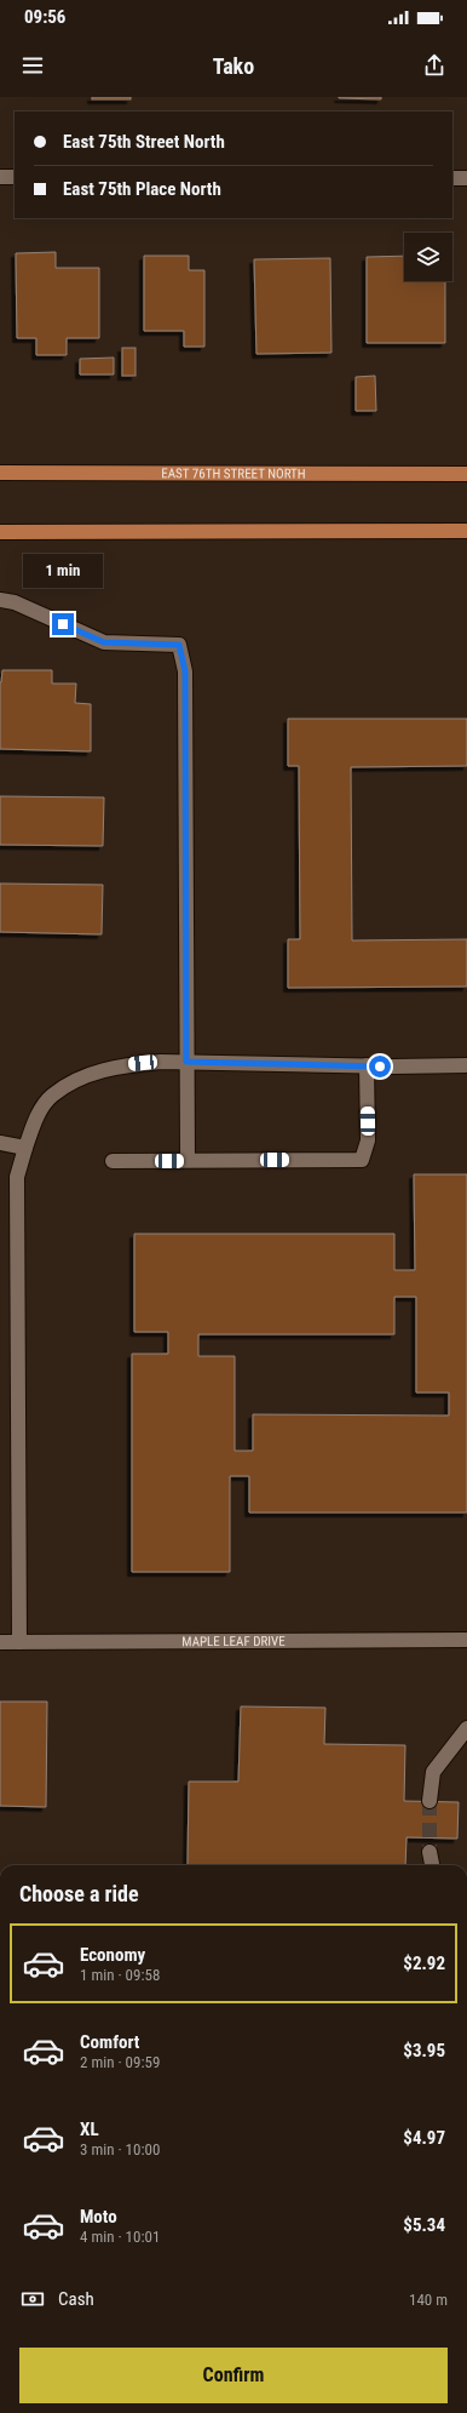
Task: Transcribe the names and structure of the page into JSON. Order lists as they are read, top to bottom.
{
  "streets": {
    "main road": ["EAST 76TH STREET NORTH"],
    "street": ["MAPLE LEAF DRIVE"]
  },
  "page": {
    "status": "09:56",
    "header": "Tako",
    "banner": ["East 75th Street North", "East 75th Place North"],
    "bubble": "1 min",
    "heading": "Choose a ride",
    "list": [
      {
        "name": "Economy",
        "note": "1 min · 09:58",
        "value": "$2.92"
      },
      {
        "name": "Comfort",
        "note": "2 min · 09:59",
        "value": "$3.95"
      },
      {
        "name": "XL",
        "note": "3 min · 10:00",
        "value": "$4.97"
      },
      {
        "name": "Moto",
        "note": "4 min · 10:01",
        "value": "$5.34"
      }
    ],
    "pay": ["Cash", "140 m"],
    "buttons": "Confirm"
  }
}
